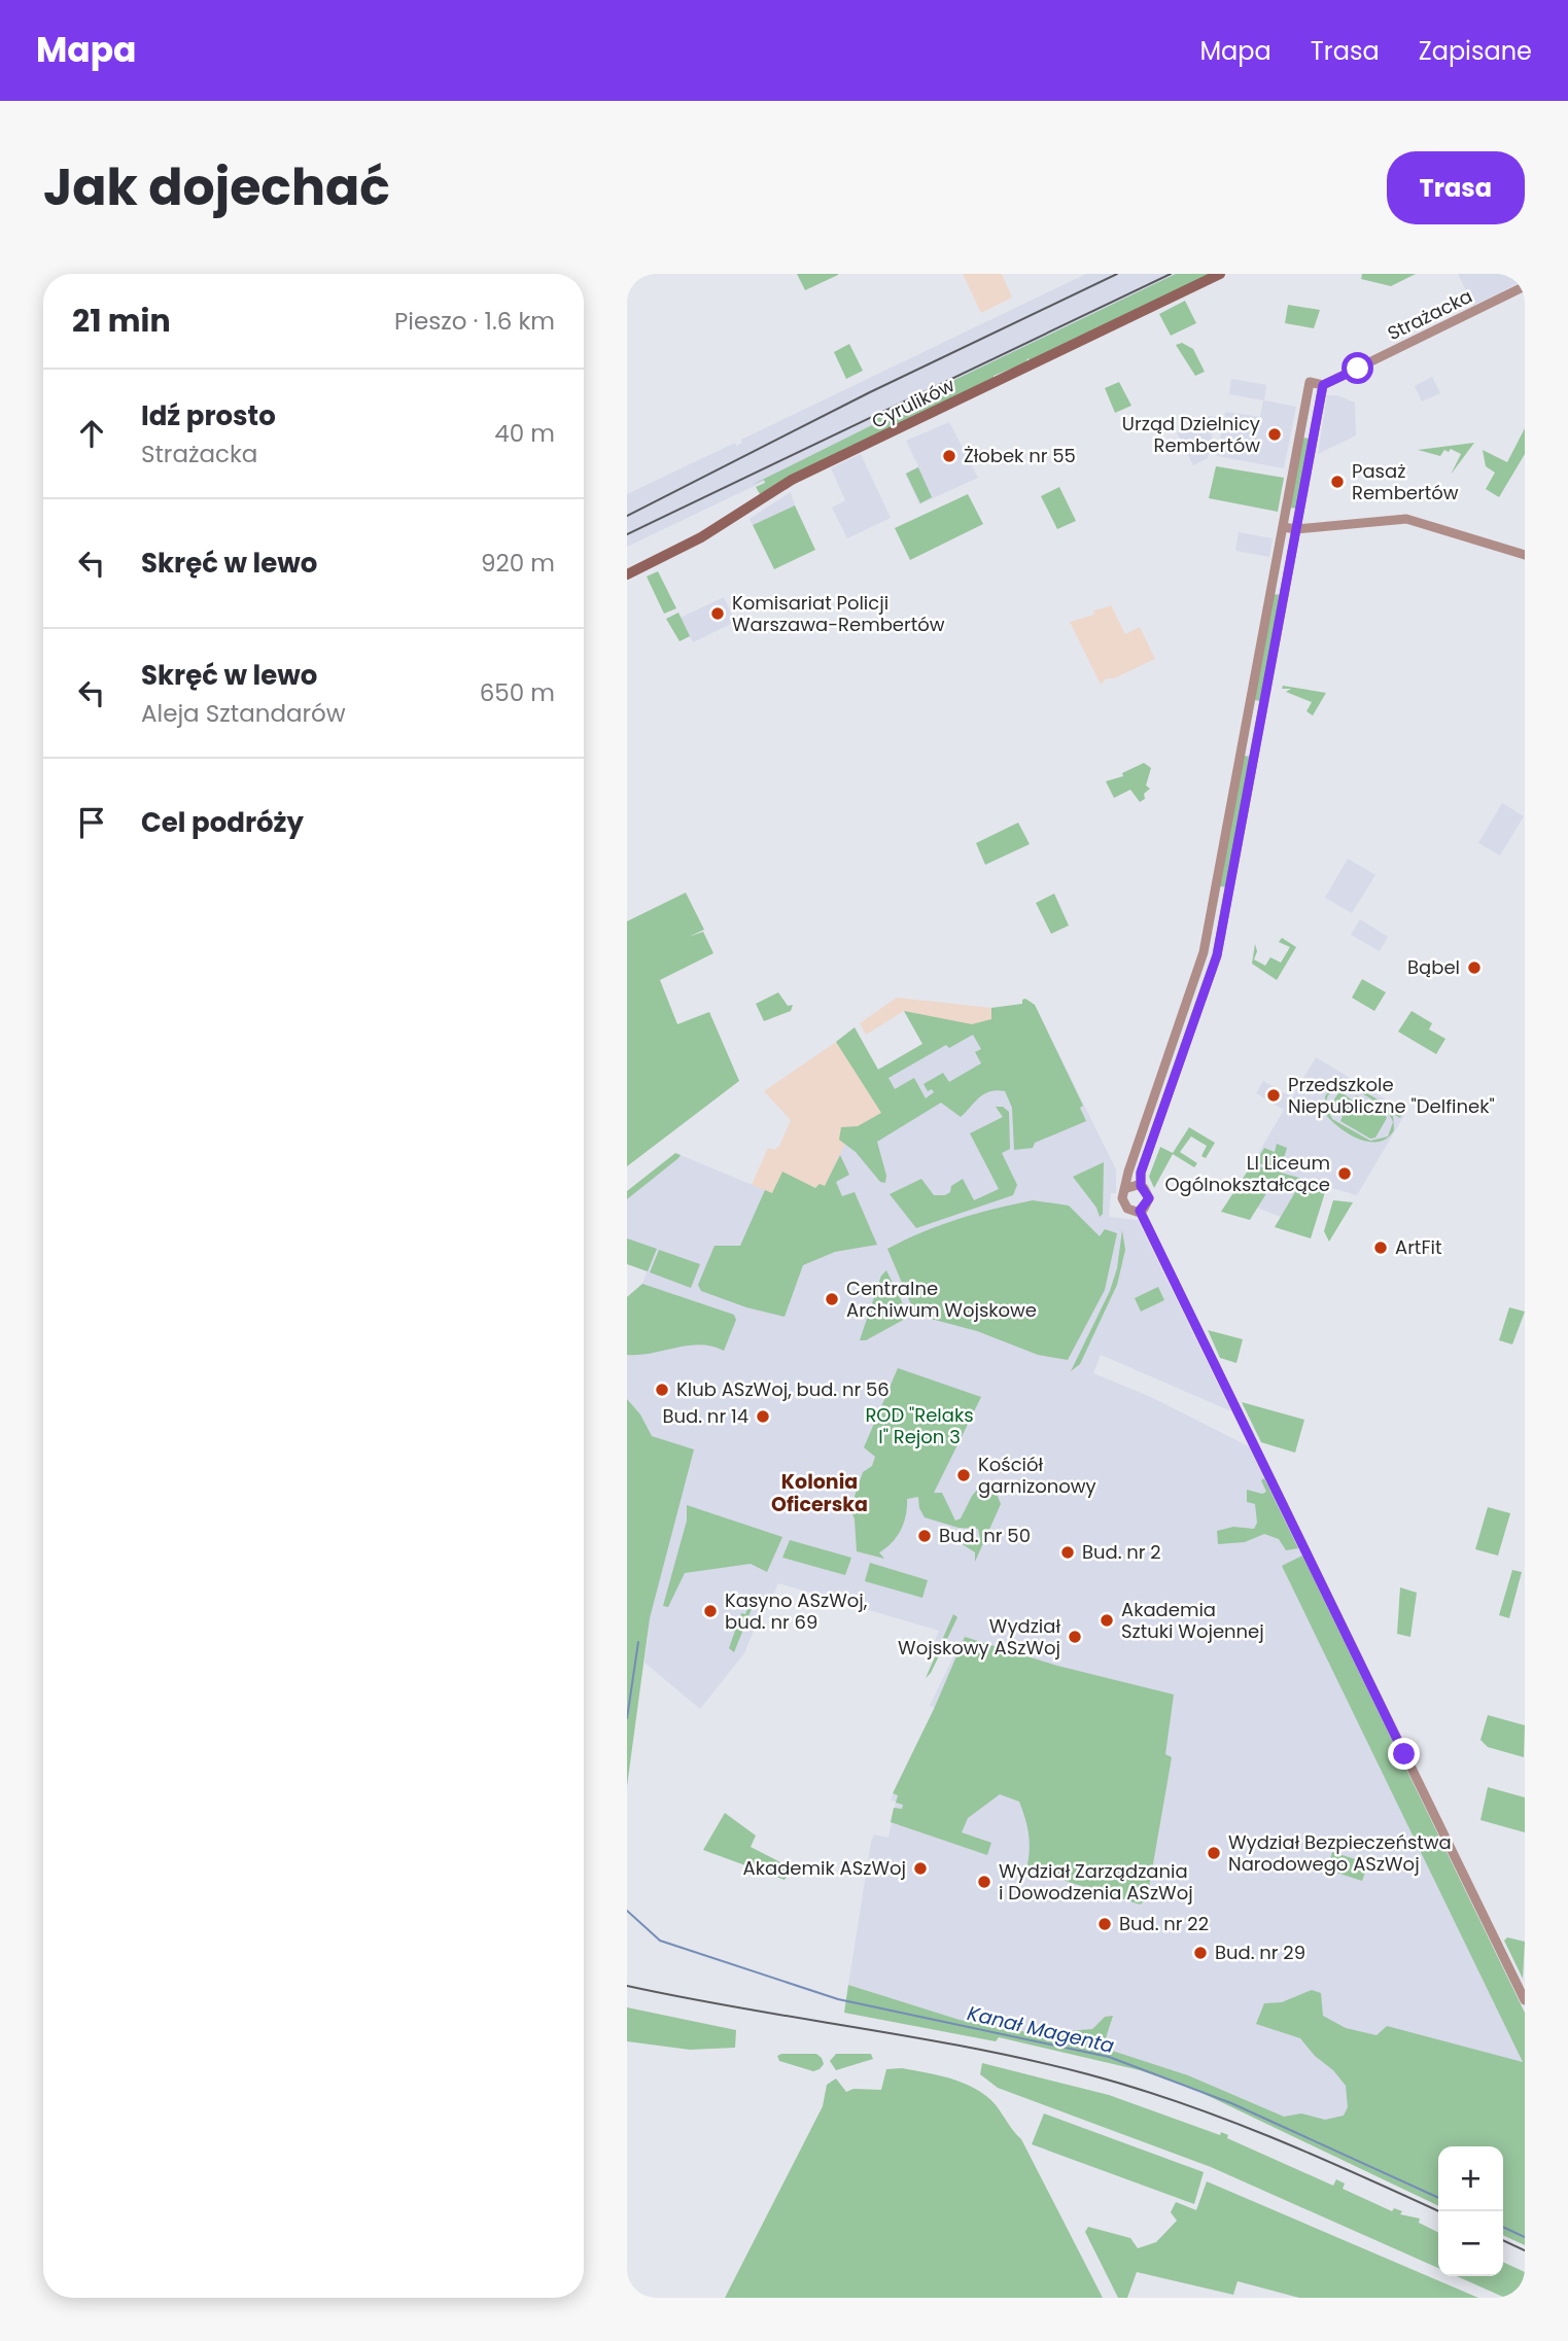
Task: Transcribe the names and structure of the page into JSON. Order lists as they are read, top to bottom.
{
  "streets": {
    "main road": ["Cyrulików"],
    "street": ["Strażacka"]
  },
  "districts": ["Kolonia Oficerska"],
  "water": ["Kanał Magenta"],
  "parks": ["ROD \"Relaks I\" Rejon 3"],
  "places": [
    "Urząd Dzielnicy Rembertów",
    "Żłobek nr 55",
    "Pasaż Rembertów",
    "Komisariat Policji Warszawa-Rembertów",
    "Bąbel",
    "Przedszkole Niepubliczne \"Delfinek\"",
    "LI Liceum Ogólnokształcące",
    "ArtFit",
    "Centralne Archiwum Wojskowe",
    "Klub ASzWoj, bud. nr 56",
    "Bud. nr 14",
    "Kościół garnizonowy",
    "Bud. nr 50",
    "Bud. nr 2",
    "Kasyno ASzWoj, bud. nr 69",
    "Akademia Sztuki Wojennej",
    "Wydział Wojskowy ASzWoj",
    "Wydział Bezpieczeństwa Narodowego ASzWoj",
    "Akademik ASzWoj",
    "Wydział Zarządzania i Dowodzenia ASzWoj",
    "Bud. nr 22",
    "Bud. nr 29"
  ],
  "page": {
    "header": "Mapa",
    "nav": ["Mapa", "Trasa", "Zapisane"],
    "title": "Jak dojechać",
    "buttons": "Trasa",
    "heading": ["21 min", "Pieszo · 1.6 km"],
    "list": [
      ["Idź prosto", "Strażacka", "40 m"],
      ["Skręć w lewo", "920 m"],
      ["Skręć w lewo", "Aleja Sztandarów", "650 m"],
      "Cel podróży"
    ],
    "map_buttons": ["+", "−"]
  }
}
